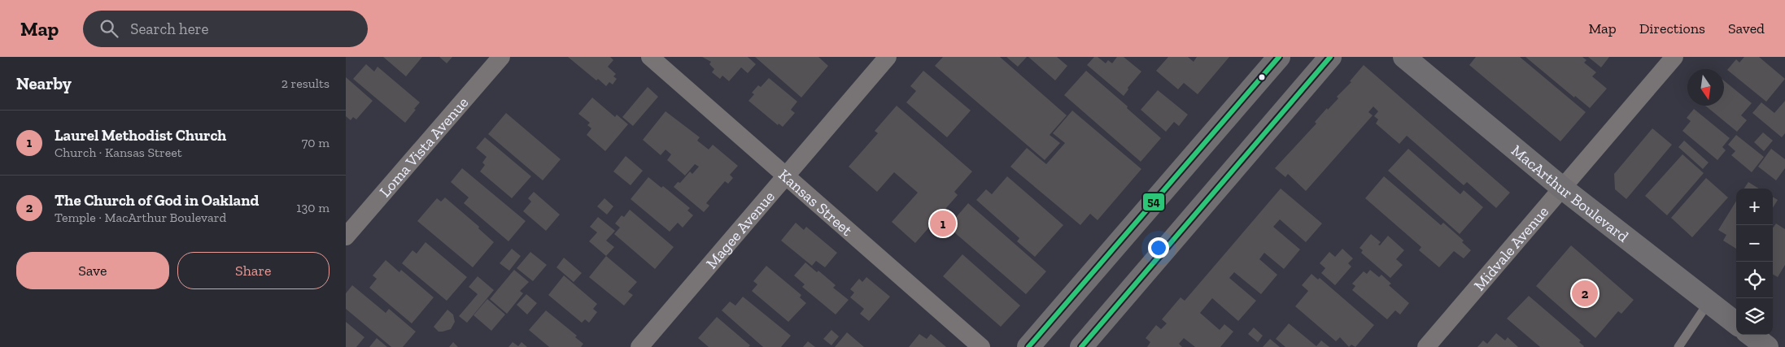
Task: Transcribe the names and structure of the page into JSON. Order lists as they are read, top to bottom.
{
  "streets": {
    "main road": ["MacArthur Boulevard"],
    "street": [
      "Loma Vista Avenue",
      "Kansas Street",
      "Magee Avenue",
      "Midvale Avenue"
    ]
  },
  "crossings": [
    ["MacArthur Boulevard", "Midvale Avenue"],
    ["Kansas Street", "Magee Avenue"]
  ],
  "lines": ["transit line 54"],
  "north": "bottom",
  "page": {
    "header": "Map",
    "search": "Search here",
    "nav": ["Map", "Directions", "Saved"],
    "heading": ["Nearby", "2 results"],
    "list": [
      {
        "mark": "1",
        "name": "Laurel Methodist Church",
        "note": "Church · Kansas Street",
        "value": "70 m"
      },
      {
        "mark": "2",
        "name": "The Church of God in Oakland",
        "note": "Temple · MacArthur Boulevard",
        "value": "130 m"
      }
    ],
    "map_buttons": ["+", "−"],
    "pins": ["1", "2"],
    "buttons": ["Save", "Share"]
  }
}
